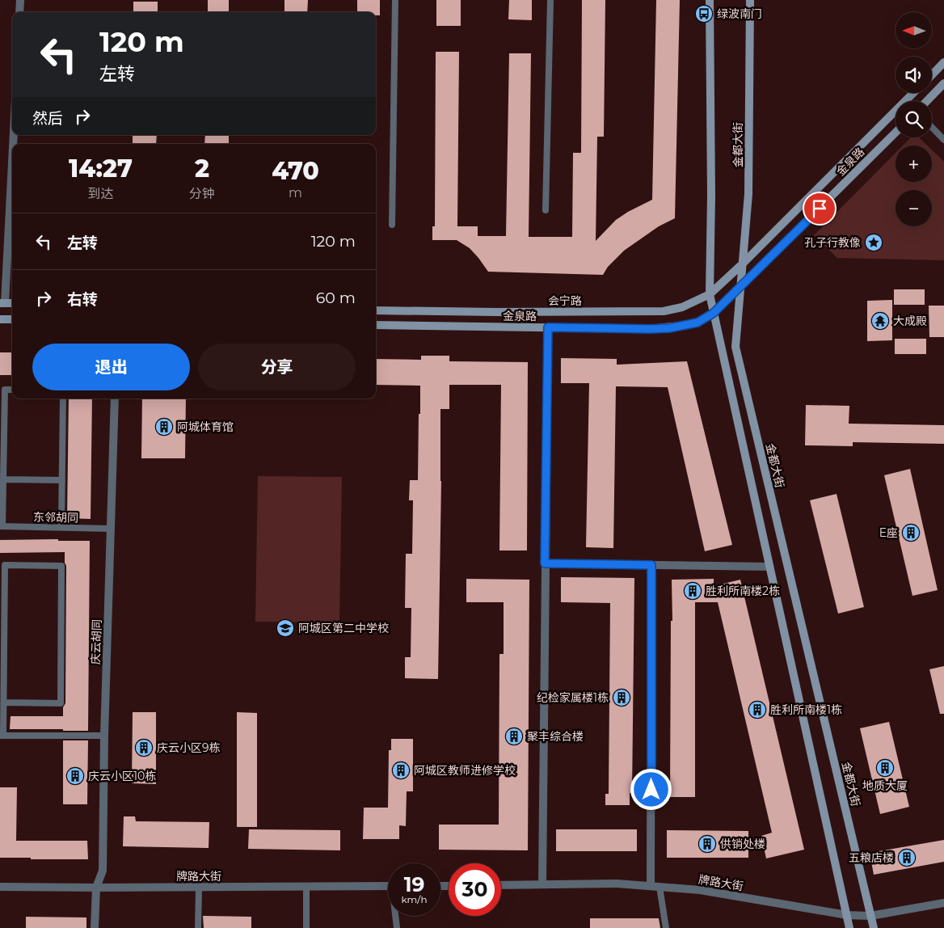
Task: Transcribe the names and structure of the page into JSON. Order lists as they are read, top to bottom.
{
  "streets": {
    "main road": ["金都大街", "金泉路", "会宁路"],
    "street": ["庆云胡同", "牌路大街"],
    "lane": ["东邻胡同"]
  },
  "crossings": [
    ["金都大街", "金泉路"],
    ["金都大街", "会宁路"],
    ["金都大街", "牌路大街"],
    ["金泉路", "会宁路"],
    ["东邻胡同", "庆云胡同"],
    ["庆云胡同", "牌路大街"]
  ],
  "places": {
    "bus stop": ["绿波南门"],
    "place": ["孔子行教像"],
    "temple": ["大成殿"],
    "building": [
      "阿城体育馆",
      "E座",
      "胜利所南楼2栋",
      "纪检家属楼1栋",
      "胜利所南楼1栋",
      "聚丰综合楼",
      "庆云小区9栋",
      "地质大厦",
      "阿城区教师进修学校",
      "庆云小区10栋",
      "供销处楼",
      "五粮店楼"
    ],
    "school or university": ["阿城区第二中学校"]
  },
  "north": "left",
  "page": {
    "map_buttons": ["+", "−"],
    "turn": ["120 m", "左转"],
    "then": "然后",
    "eta": [
      "14:27",
      "到达",
      "2",
      "分钟",
      "470",
      "m"
    ],
    "list": [
      {
        "name": "左转",
        "value": "120 m"
      },
      {
        "name": "右转",
        "value": "60 m"
      }
    ],
    "buttons": ["退出", "分享"],
    "speed": "19 km/h",
    "limit": "30"
  }
}
